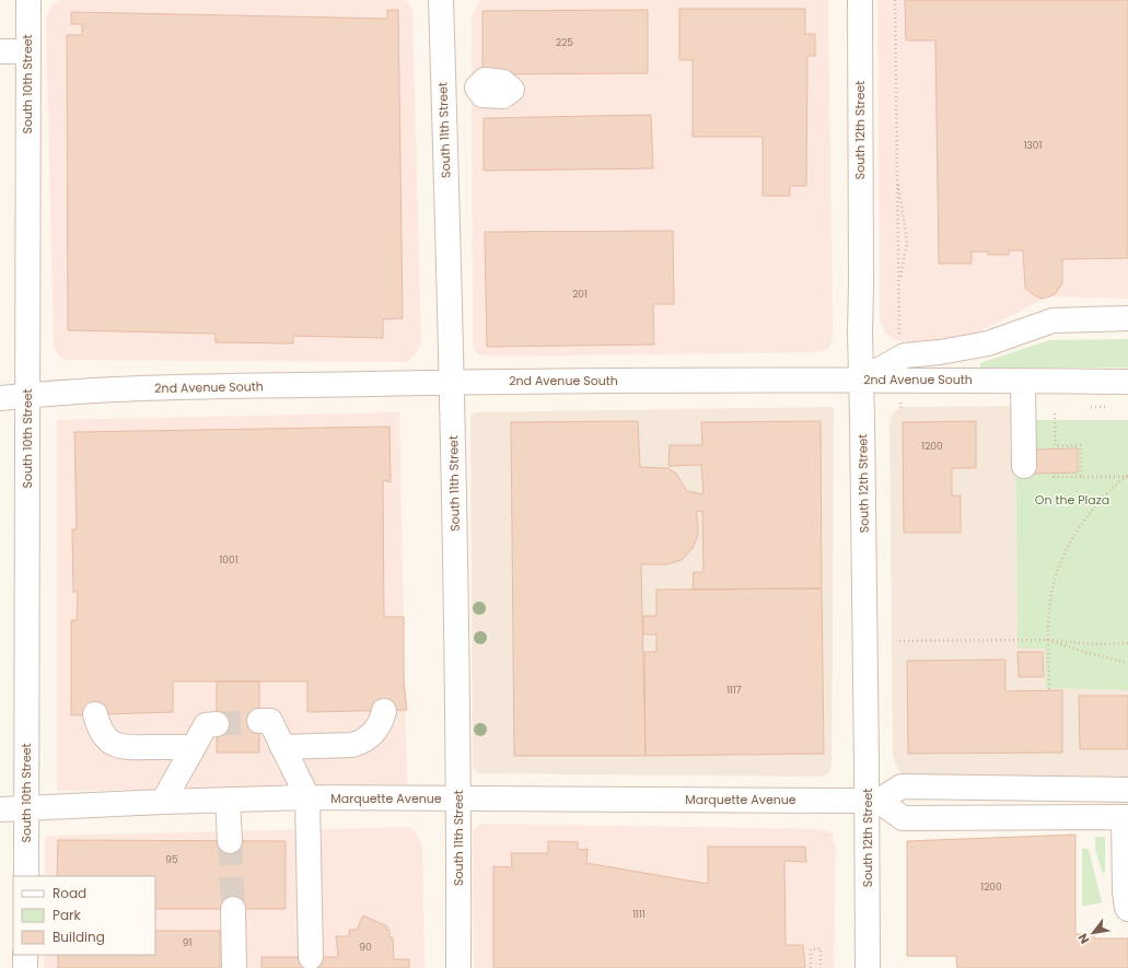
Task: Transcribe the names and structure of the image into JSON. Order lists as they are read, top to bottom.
{
  "streets": {
    "street": [
      "South 10th Street",
      "South 11th Street",
      "South 12th Street",
      "2nd Avenue South",
      "Marquette Avenue"
    ]
  },
  "crossings": [
    ["South 10th Street", "2nd Avenue South"],
    ["South 10th Street", "Marquette Avenue"],
    ["South 11th Street", "2nd Avenue South"],
    ["South 11th Street", "Marquette Avenue"],
    ["South 12th Street", "2nd Avenue South"],
    ["South 12th Street", "Marquette Avenue"]
  ],
  "parks": ["On the Plaza"],
  "house_numbers": [
    "225",
    "1301",
    "201",
    "1200",
    "1001",
    "1117",
    "95",
    "1200",
    "1111",
    "91",
    "90"
  ],
  "legend": ["Road", "Park", "Building"],
  "north": "bottom left"
}
